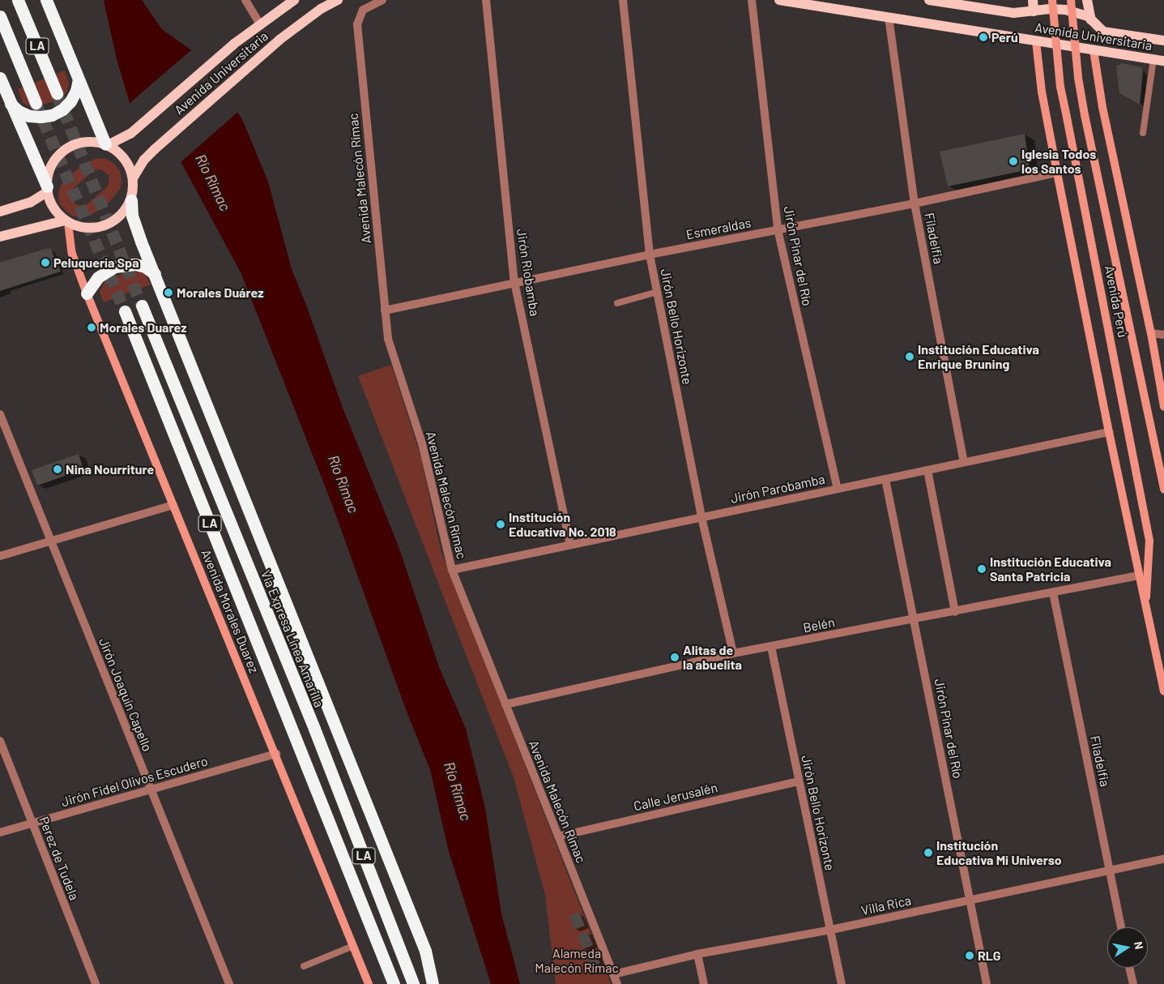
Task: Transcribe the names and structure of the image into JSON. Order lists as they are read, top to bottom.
{
  "streets": {
    "highway": ["LA", "Vía Expresa Línea Amarilla"],
    "main road": ["Avenida Universitaria", "Avenida Perú", "Avenida Morales Duarez"],
    "street": [
      "Avenida Malecón Rímac",
      "Esmeraldas",
      "Filadelfia",
      "Jirón Pinar del Río",
      "Jirón Riobamba",
      "Jirón Bello Horizonte",
      "Jirón Parobamba",
      "Belén",
      "Jirón Joaquín Capello",
      "Jirón Fidel Olivos Escudero",
      "Calle Jerusalén",
      "Perez de Tudela",
      "Villa Rica"
    ]
  },
  "crossings": [
    ["Avenida Universitaria", "Filadelfia"],
    ["Avenida Universitaria", "Avenida Perú"],
    ["Avenida Universitaria", "Avenida Morales Duarez"],
    ["Avenida Malecón Rímac", "Esmeraldas"],
    ["Avenida Malecón Rímac", "Jirón Parobamba"],
    ["Avenida Malecón Rímac", "Belén"],
    ["Avenida Malecón Rímac", "Calle Jerusalén"],
    ["Avenida Malecón Rímac", "Villa Rica"],
    ["Esmeraldas", "Filadelfia"],
    ["Esmeraldas", "Jirón Pinar del Río"],
    ["Esmeraldas", "Jirón Riobamba"],
    ["Esmeraldas", "Avenida Perú"],
    ["Esmeraldas", "Jirón Bello Horizonte"],
    ["Filadelfia", "Jirón Parobamba"],
    ["Filadelfia", "Belén"],
    ["Filadelfia", "Villa Rica"],
    ["Jirón Pinar del Río", "Jirón Parobamba"],
    ["Jirón Pinar del Río", "Belén"],
    ["Jirón Pinar del Río", "Villa Rica"],
    ["Jirón Riobamba", "Jirón Parobamba"],
    ["Avenida Perú", "Jirón Parobamba"],
    ["Avenida Perú", "Belén"],
    ["Jirón Bello Horizonte", "Jirón Parobamba"],
    ["Jirón Bello Horizonte", "Belén"],
    ["Jirón Bello Horizonte", "Calle Jerusalén"],
    ["Jirón Bello Horizonte", "Villa Rica"],
    ["Avenida Morales Duarez", "Jirón Fidel Olivos Escudero"],
    ["Jirón Joaquín Capello", "Jirón Fidel Olivos Escudero"],
    ["Jirón Fidel Olivos Escudero", "Perez de Tudela"]
  ],
  "water": ["Río Rímac"],
  "parks": ["Alameda Malecón Rímac"],
  "places": [
    "Perú",
    "Iglesia Todos los Santos",
    "Peluquería Spa",
    "Morales Duárez",
    "Morales Duarez",
    "Institución Educativa Enrique Bruning",
    "Nina Nourriture",
    "Institución Educativa No. 2018",
    "Institución Educativa Santa Patricia",
    "Alitas de la abuelita",
    "Institución Educativa Mi Universo",
    "RLG"
  ],
  "north": "right"
}
